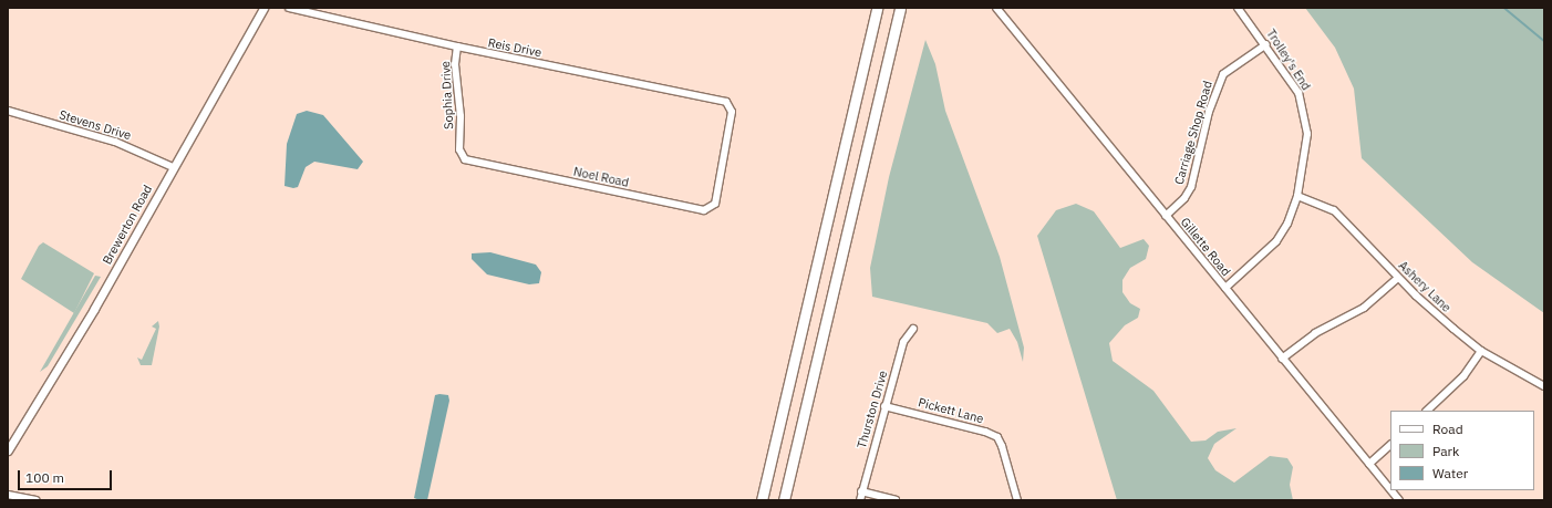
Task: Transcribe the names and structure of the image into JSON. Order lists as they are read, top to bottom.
{
  "streets": {
    "main road": ["Brewerton Road"],
    "street": [
      "Reis Drive",
      "Trolley's End",
      "Sophia Drive",
      "Stevens Drive",
      "Carriage Shop Road",
      "Noel Road",
      "Gillette Road",
      "Ashery Lane",
      "Thurston Drive",
      "Pickett Lane"
    ]
  },
  "crossings": [
    ["Reis Drive", "Sophia Drive"],
    ["Reis Drive", "Noel Road"],
    ["Trolley's End", "Carriage Shop Road"],
    ["Trolley's End", "Gillette Road"],
    ["Trolley's End", "Ashery Lane"],
    ["Sophia Drive", "Noel Road"],
    ["Stevens Drive", "Brewerton Road"],
    ["Carriage Shop Road", "Gillette Road"],
    ["Thurston Drive", "Pickett Lane"]
  ],
  "legend": ["Road", "Park", "Water"],
  "scale_bar": "100 m"
}
